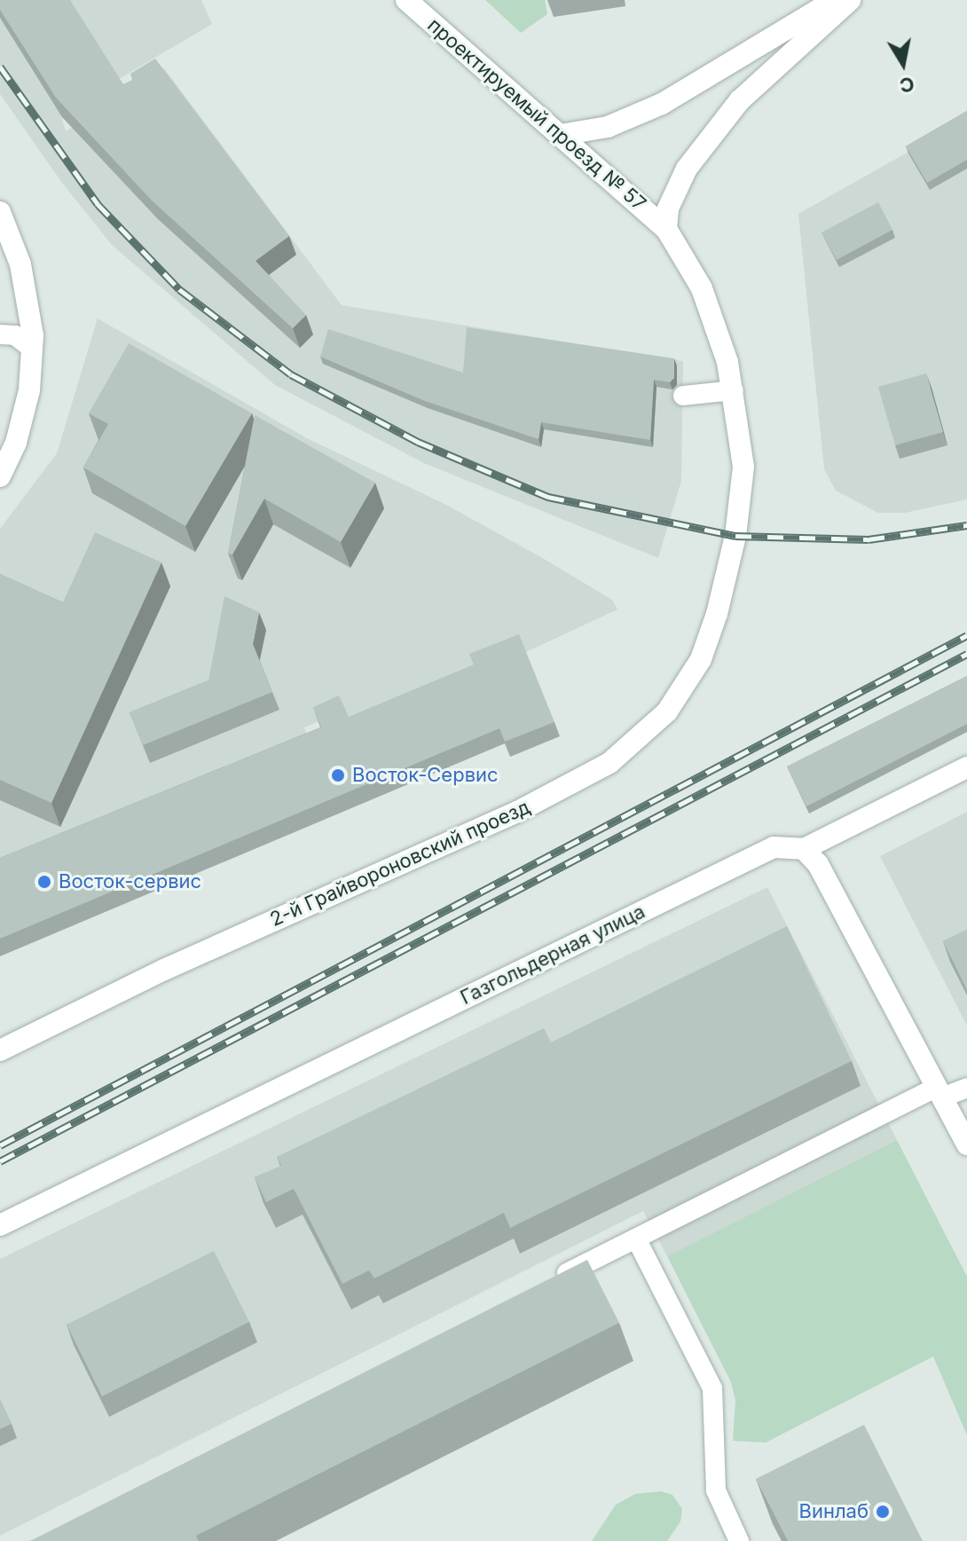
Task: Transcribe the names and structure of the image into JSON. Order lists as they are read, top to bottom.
{
  "streets": {
    "main road": ["проектируемый проезд № 57", "2-й Грайвороновский проезд", "Газгольдерная улица"]
  },
  "crossings": [
    ["проектируемый проезд № 57", "2-й Грайвороновский проезд"]
  ],
  "places": ["Восток-Сервис", "Восток-сервис", "Винлаб"],
  "north": "bottom"
}
